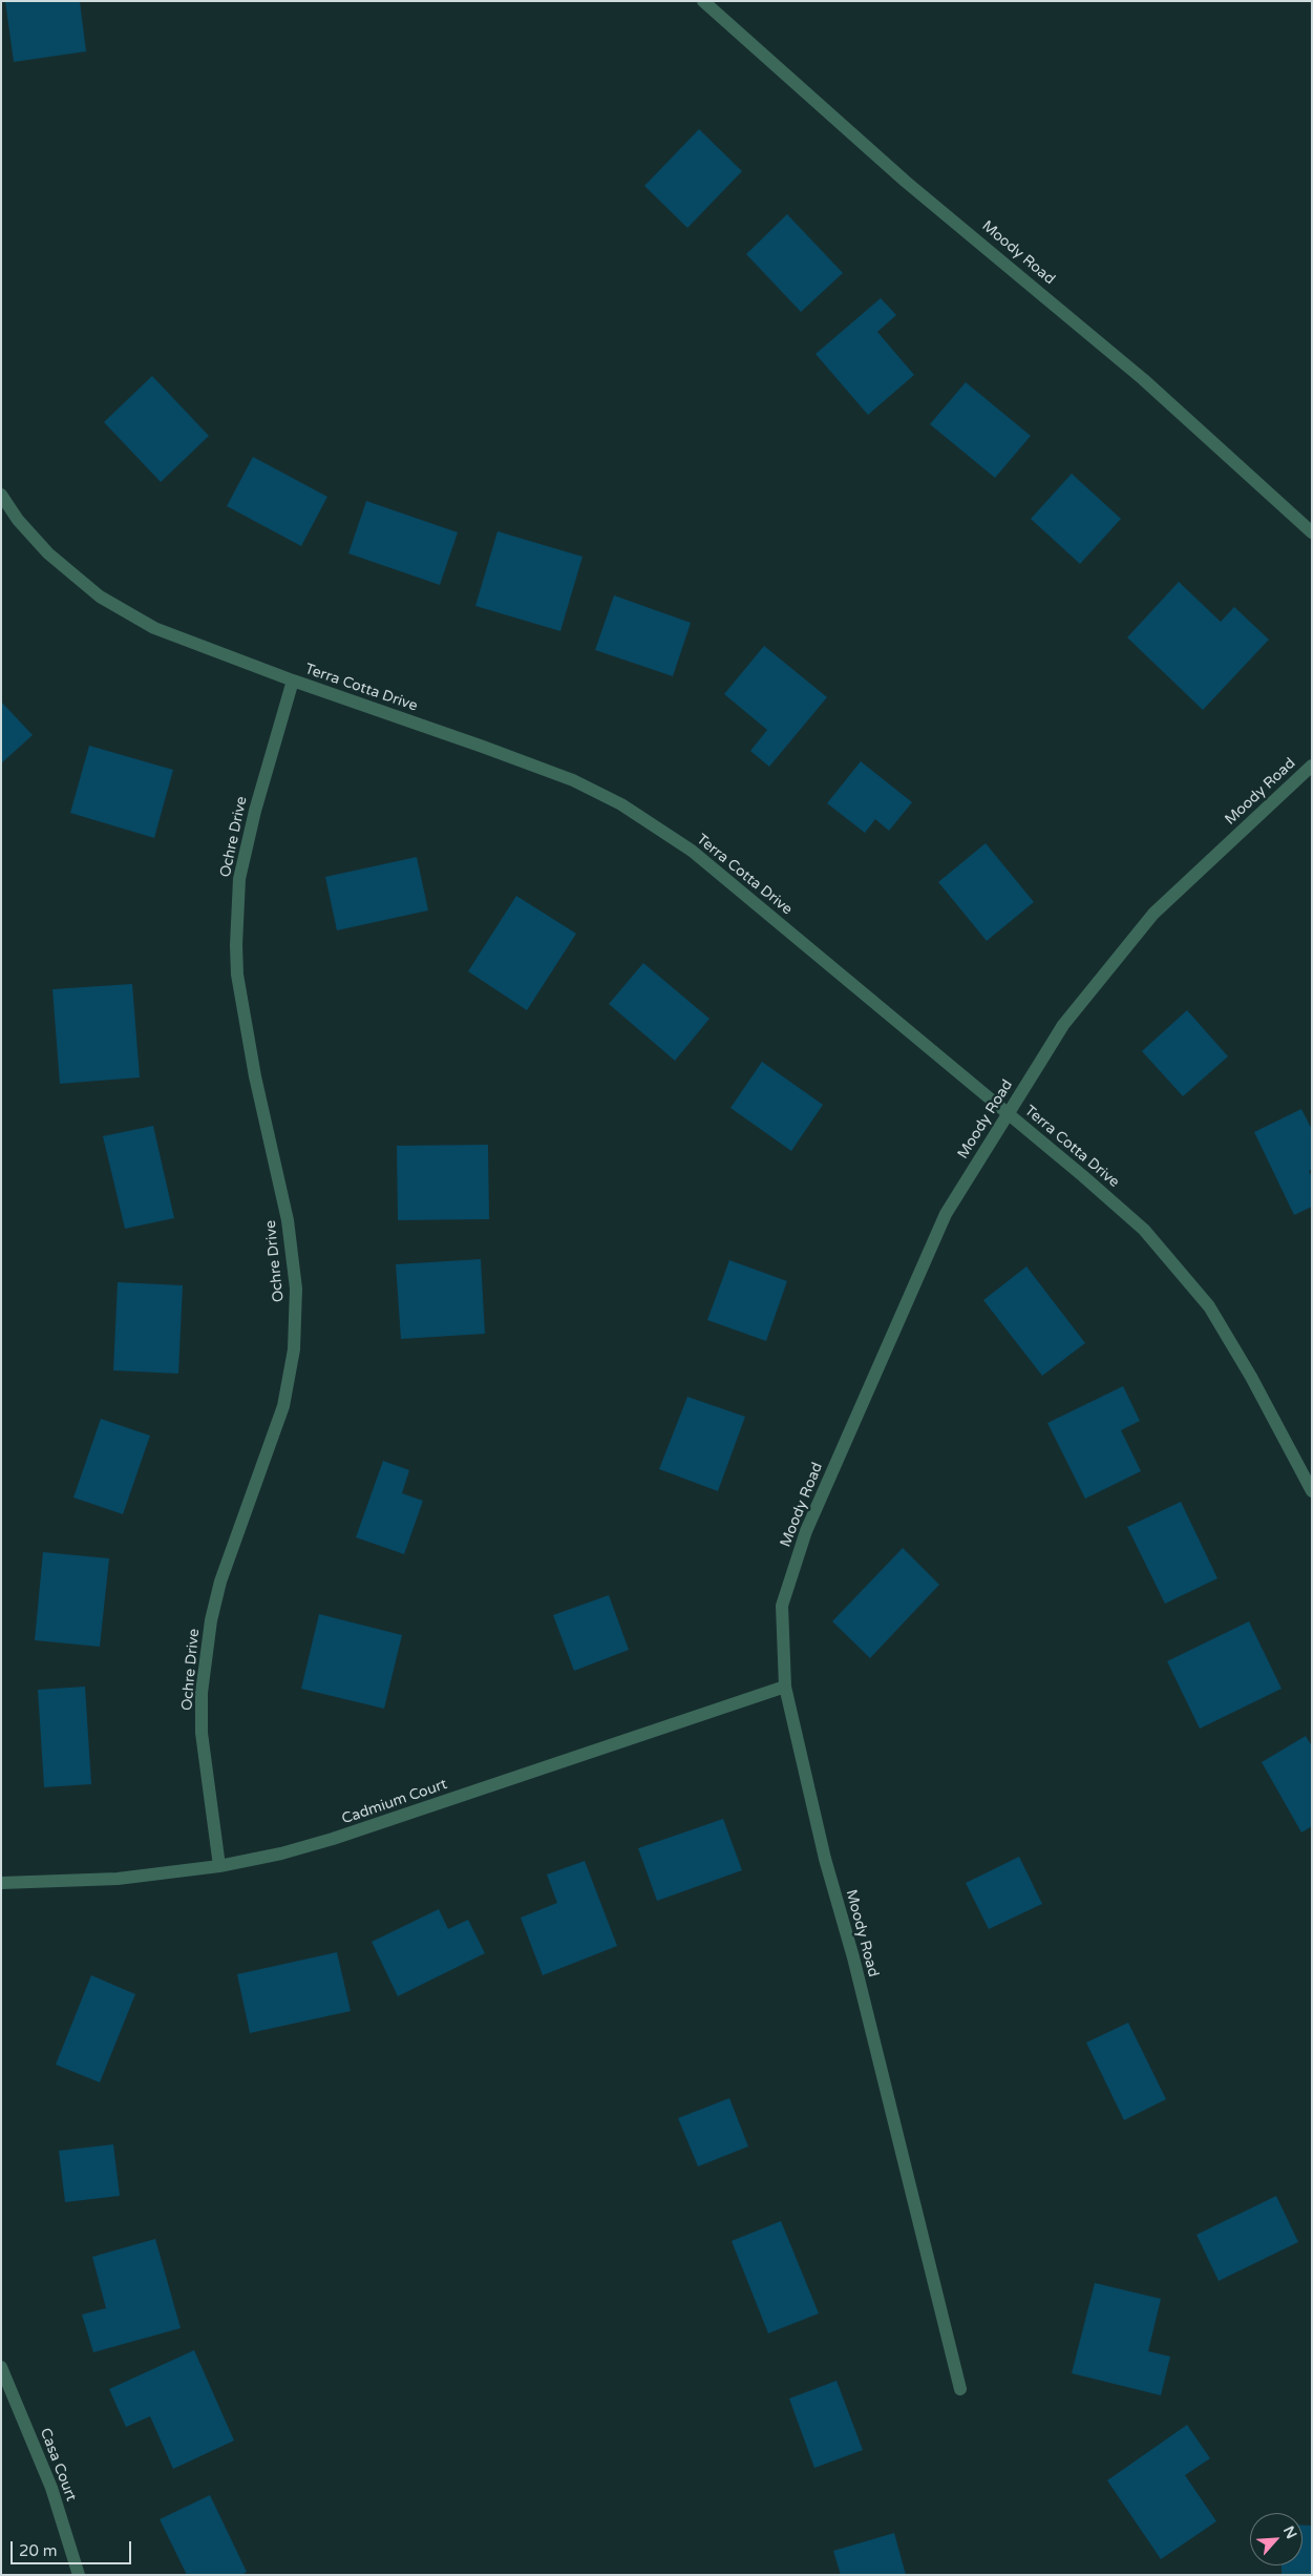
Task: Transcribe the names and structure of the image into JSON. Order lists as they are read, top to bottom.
{
  "streets": {
    "street": [
      "Moody Road",
      "Terra Cotta Drive",
      "Ochre Drive",
      "Cadmium Court",
      "Casa Court"
    ]
  },
  "crossings": [
    ["Moody Road", "Terra Cotta Drive"],
    ["Moody Road", "Cadmium Court"],
    ["Terra Cotta Drive", "Ochre Drive"],
    ["Ochre Drive", "Cadmium Court"]
  ],
  "scale_bar": "20 m",
  "north": "top right"
}
